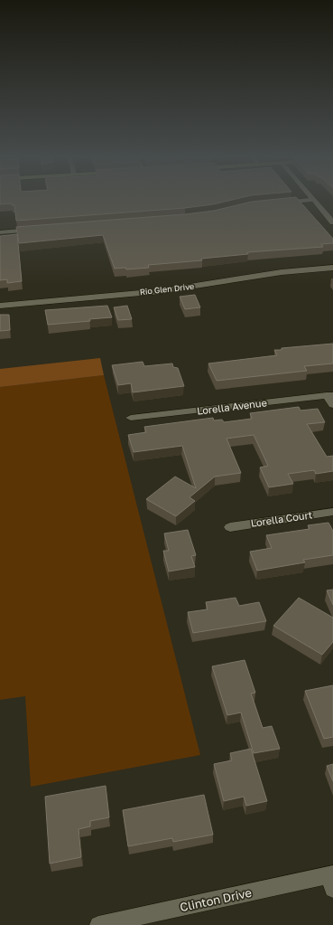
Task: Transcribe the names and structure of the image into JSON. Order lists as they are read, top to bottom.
{
  "streets": {
    "street": [
      "Rio Glen Drive",
      "Lorella Avenue",
      "Lorella Court",
      "Clinton Drive"
    ]
  }
}
